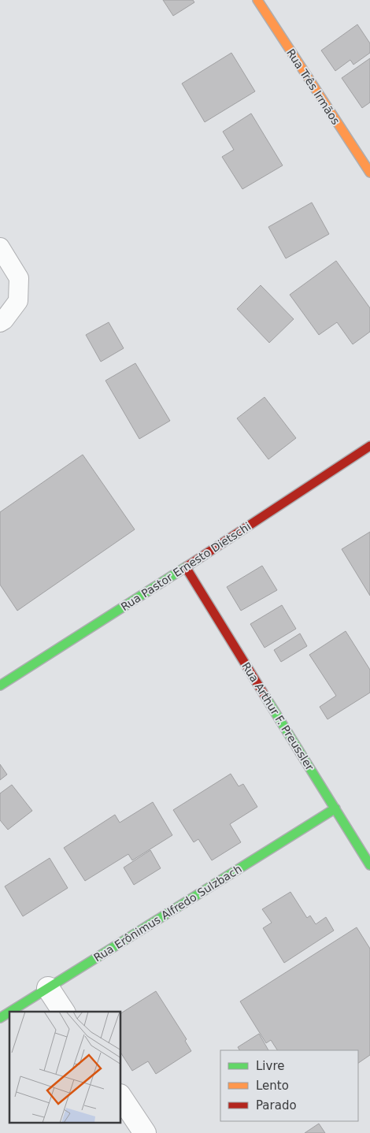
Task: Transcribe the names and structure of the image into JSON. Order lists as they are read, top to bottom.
{
  "streets": {
    "street": [
      "Rua Três Irmãos",
      "Rua Pastor Ernesto Dietschi",
      "Rua Arthur F. Preussler",
      "Rua Erônimus Alfredo Sulzbach"
    ]
  },
  "crossings": [
    ["Rua Pastor Ernesto Dietschi", "Rua Arthur F. Preussler"],
    ["Rua Arthur F. Preussler", "Rua Erônimus Alfredo Sulzbach"]
  ],
  "legend": ["Livre", "Lento", "Parado"]
}
